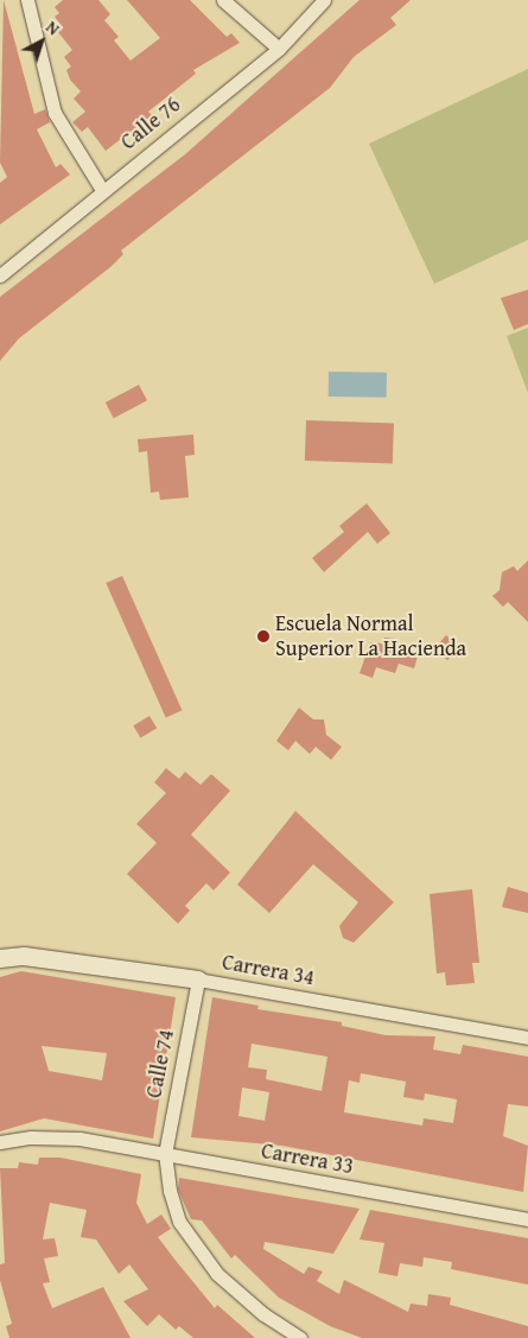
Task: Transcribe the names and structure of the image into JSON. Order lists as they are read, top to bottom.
{
  "streets": {
    "street": [
      "Calle 76",
      "Carrera 34",
      "Calle 74",
      "Carrera 33"
    ]
  },
  "crossings": [
    ["Carrera 34", "Calle 74"],
    ["Calle 74", "Carrera 33"]
  ],
  "places": ["Escuela Normal Superior La Hacienda"],
  "north": "top right"
}
